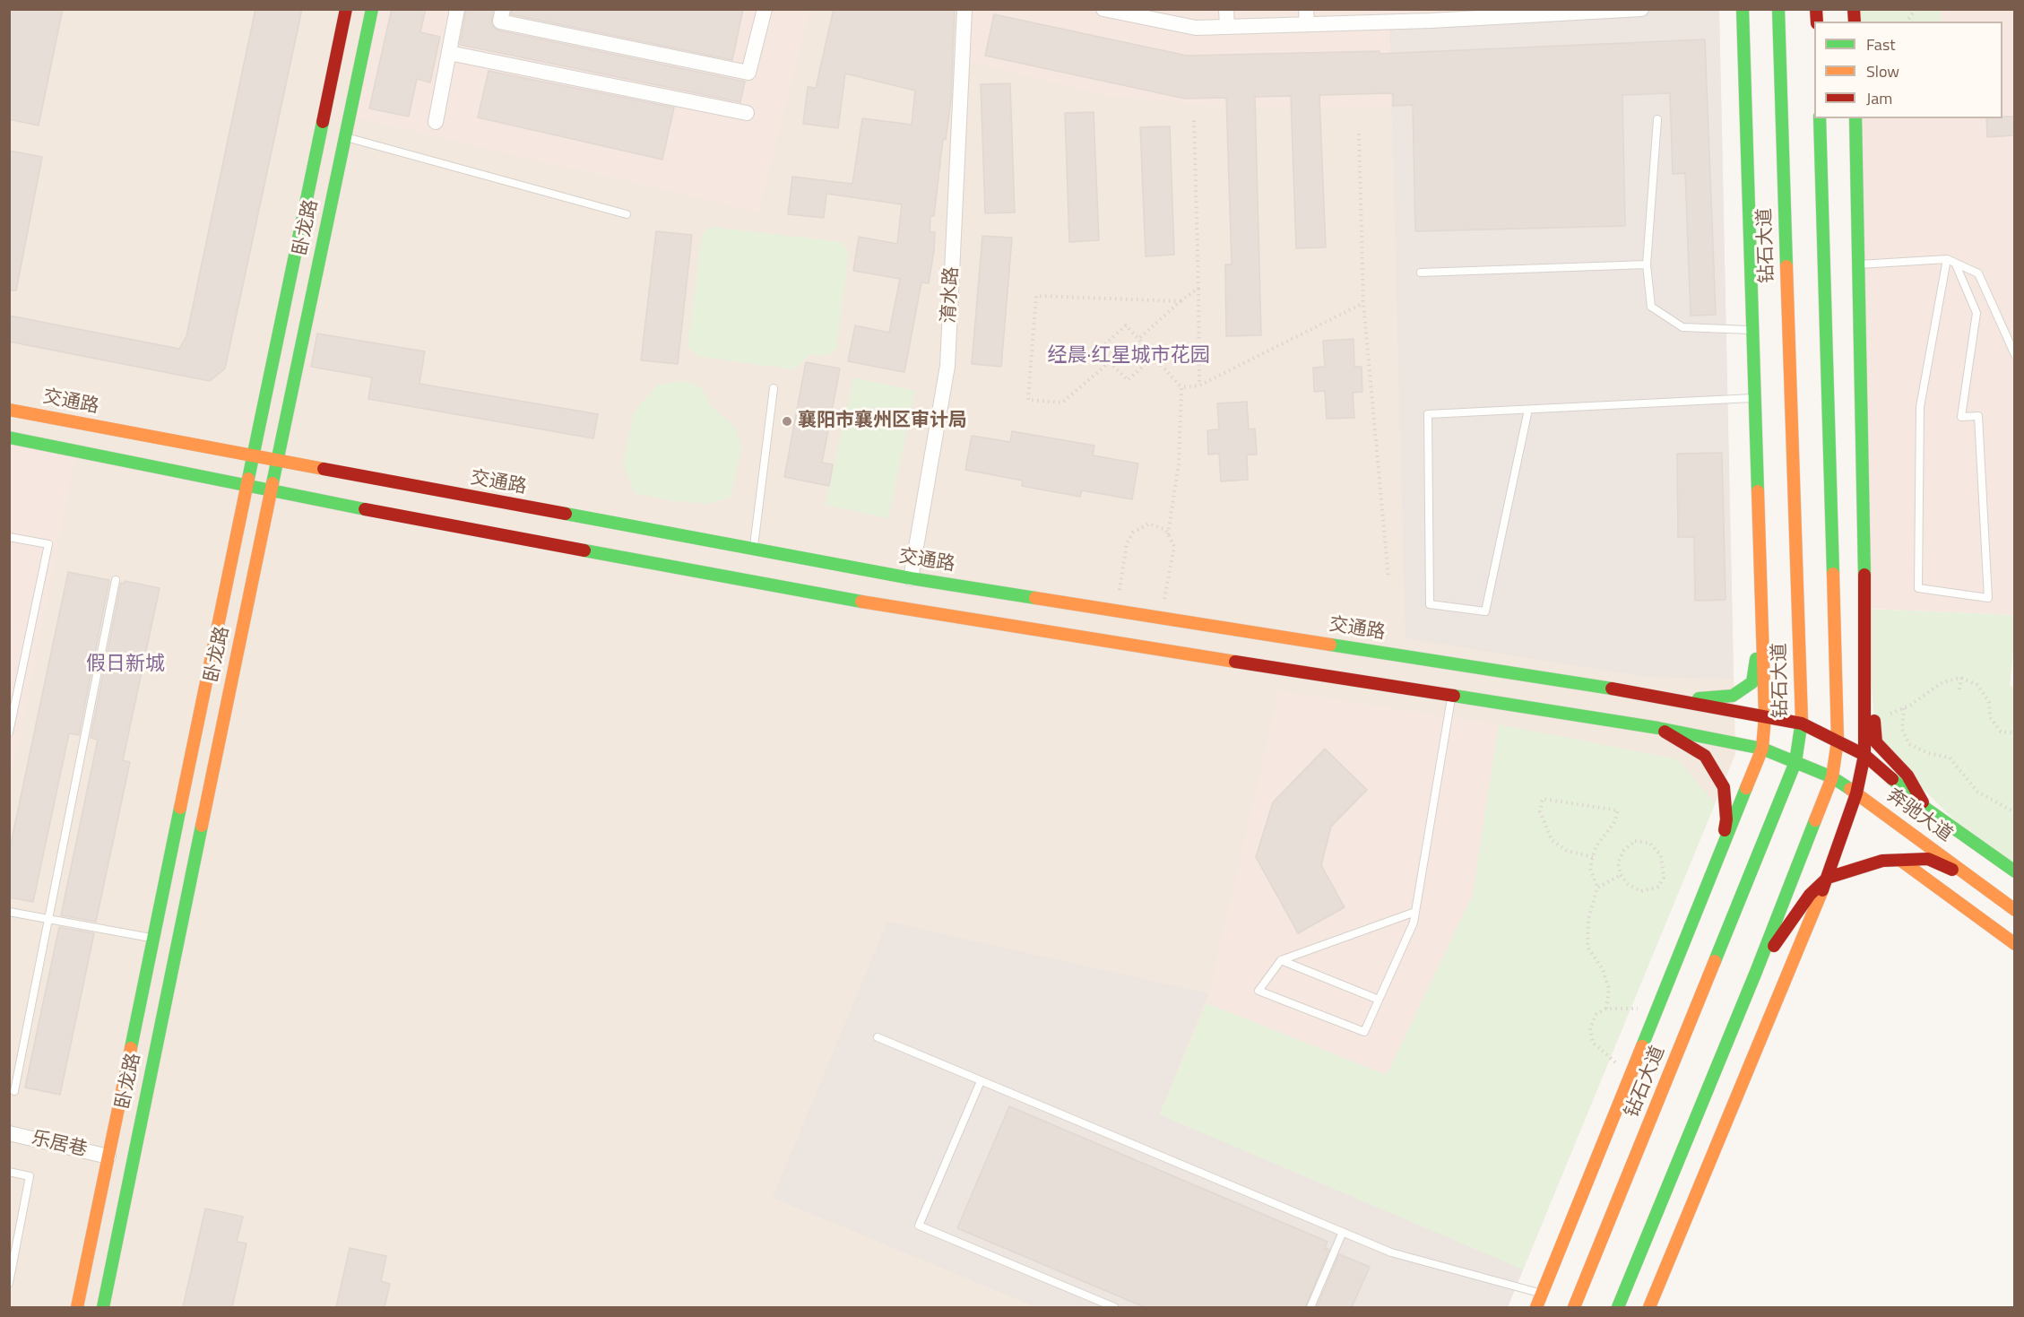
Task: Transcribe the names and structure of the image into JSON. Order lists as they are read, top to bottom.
{
  "streets": {
    "main road": [
      "卧龙路",
      "钻石大道",
      "交通路",
      "奔驰大道"
    ],
    "street": ["淯水路", "乐居巷"]
  },
  "crossings": [
    ["卧龙路", "交通路"],
    ["卧龙路", "乐居巷"],
    ["钻石大道", "交通路"],
    ["钻石大道", "奔驰大道"],
    ["淯水路", "交通路"],
    ["交通路", "奔驰大道"]
  ],
  "districts": ["经晨·红星城市花园", "假日新城"],
  "places": ["襄阳市襄州区审计局"],
  "legend": ["Fast", "Slow", "Jam"]
}
